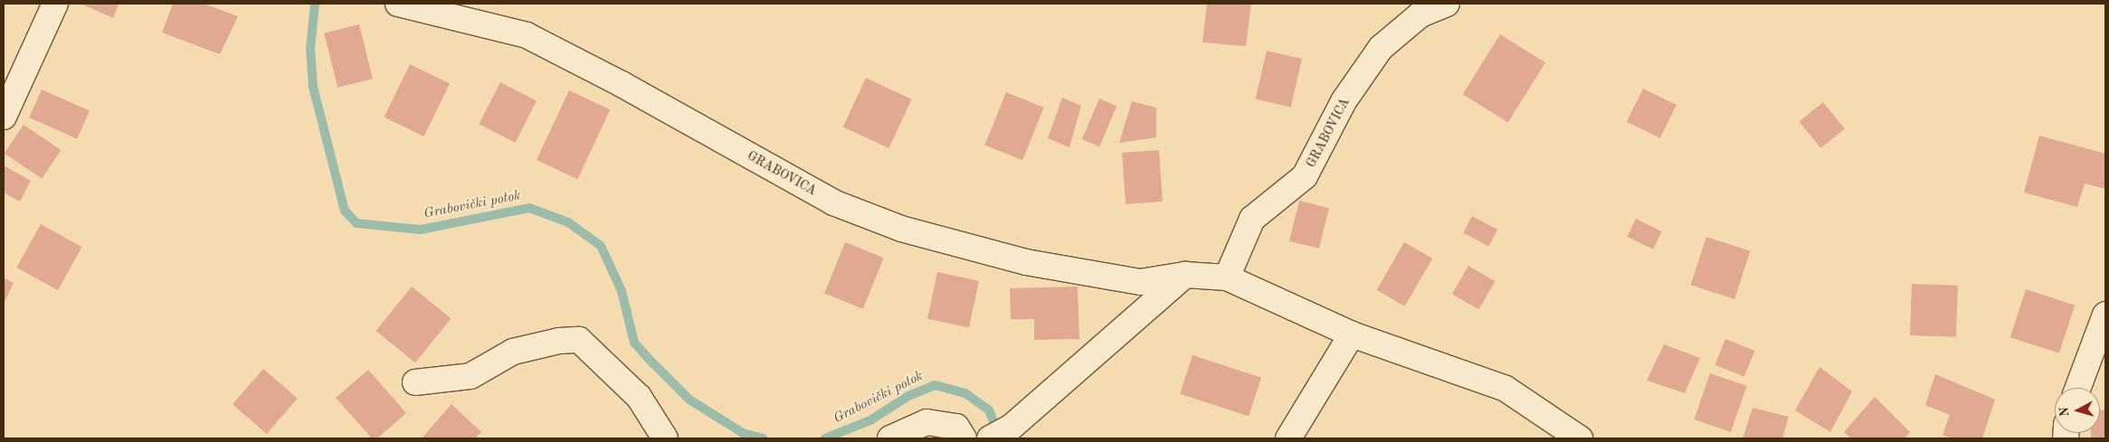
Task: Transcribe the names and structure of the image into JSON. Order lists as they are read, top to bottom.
{
  "streets": {
    "street": ["GRABOVICA"]
  },
  "water": ["Grabovički potok"],
  "north": "left"
}
